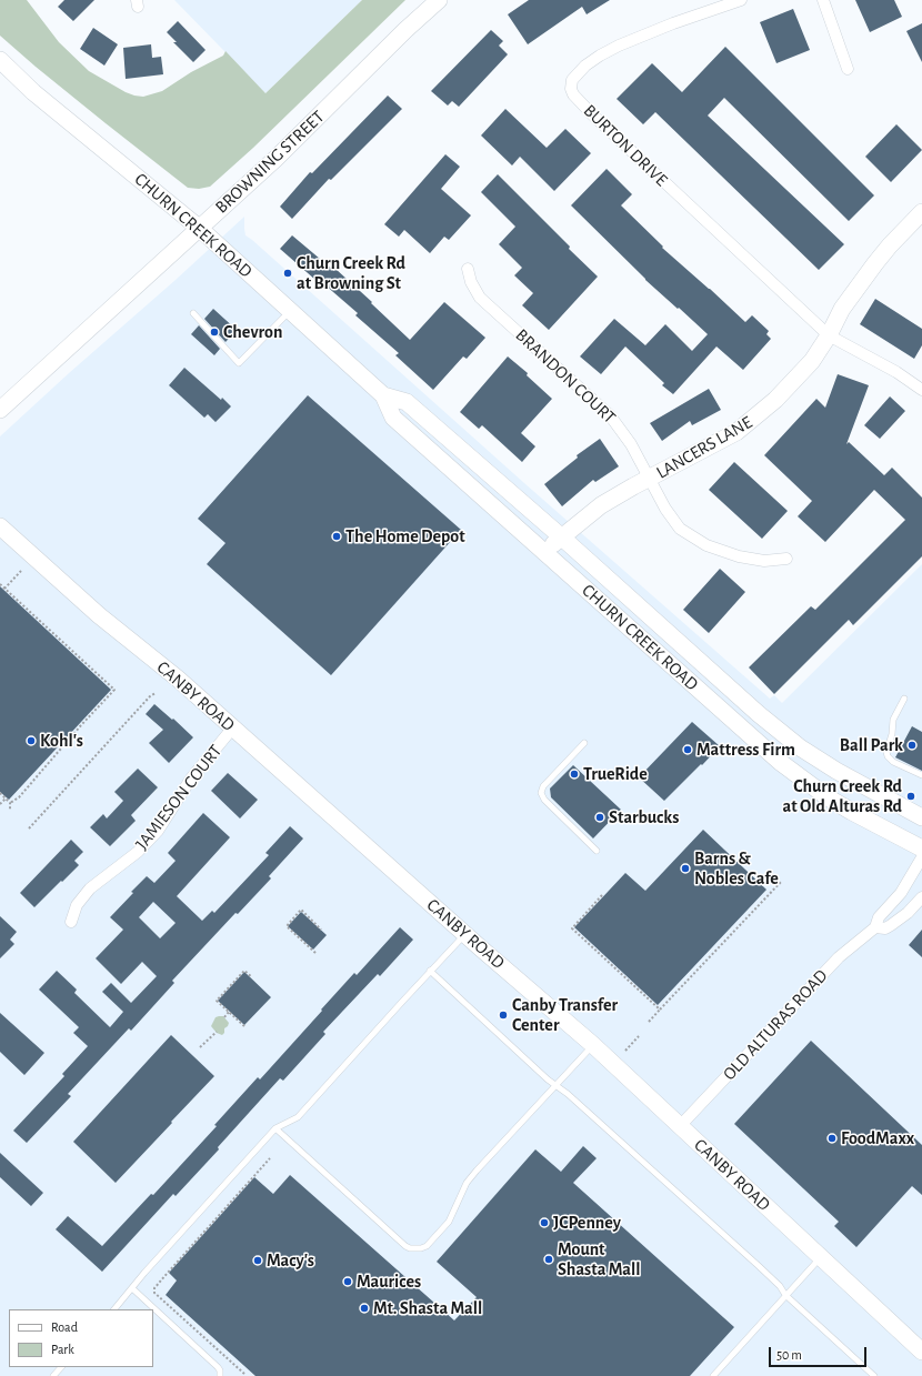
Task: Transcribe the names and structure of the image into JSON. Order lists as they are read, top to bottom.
{
  "streets": {
    "street": [
      "BURTON DRIVE",
      "BROWNING STREET",
      "CHURN CREEK ROAD",
      "BRANDON COURT",
      "LANCERS LANE",
      "CANBY ROAD",
      "JAMIESON COURT",
      "OLD ALTURAS ROAD"
    ]
  },
  "crossings": [
    ["BURTON DRIVE", "LANCERS LANE"],
    ["BROWNING STREET", "CHURN CREEK ROAD"],
    ["CHURN CREEK ROAD", "LANCERS LANE"],
    ["BRANDON COURT", "LANCERS LANE"],
    ["CANBY ROAD", "JAMIESON COURT"],
    ["CANBY ROAD", "OLD ALTURAS ROAD"]
  ],
  "places": [
    "Churn Creek Rd at Browning St",
    "Chevron",
    "The Home Depot",
    "Kohl's",
    "Ball Park",
    "Mattress Firm",
    "TrueRide",
    "Churn Creek Rd at Old Alturas Rd",
    "Starbucks",
    "Barns & Nobles Cafe",
    "Canby Transfer Center",
    "FoodMaxx",
    "JCPenney",
    "Mount Shasta Mall",
    "Macy's",
    "Maurices",
    "Mt. Shasta Mall"
  ],
  "legend": ["Road", "Park"],
  "scale_bar": "50 m"
}
